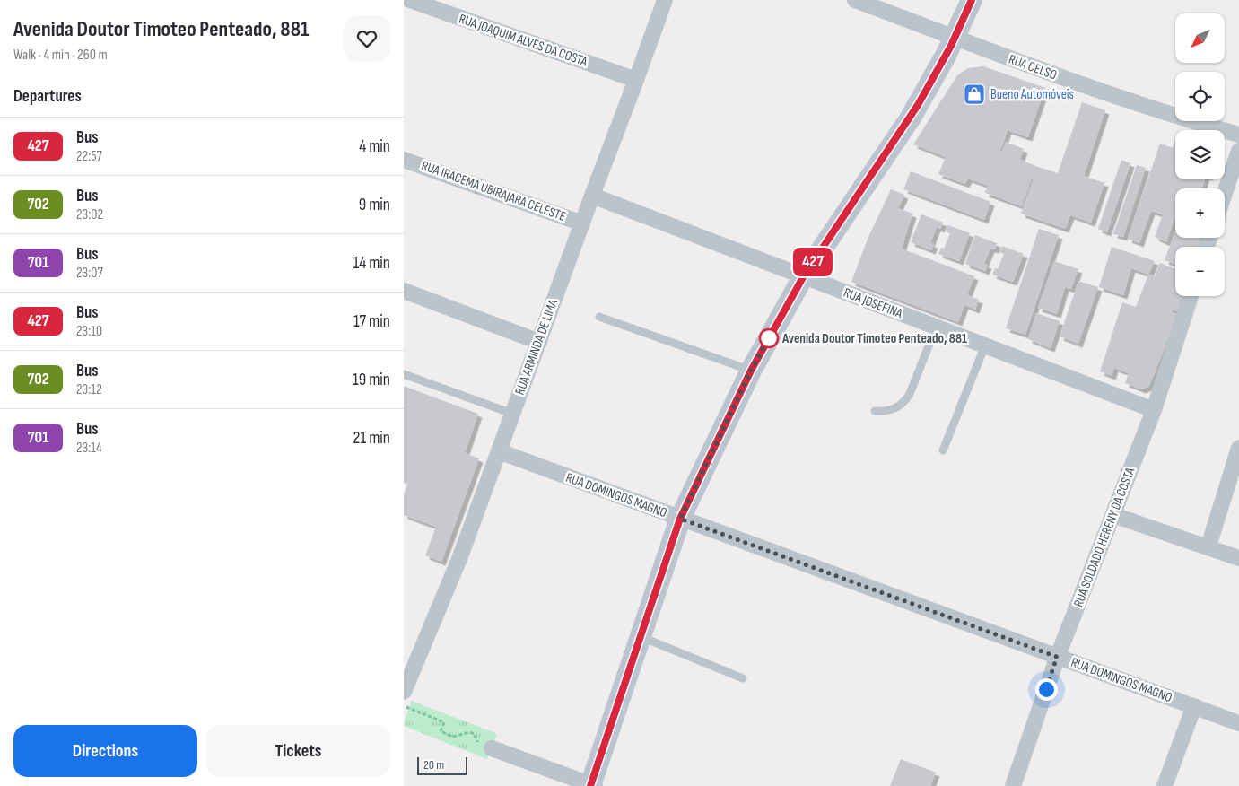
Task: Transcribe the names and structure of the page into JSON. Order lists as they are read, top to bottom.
{
  "streets": {
    "street": [
      "RUA JOAQUIM ALVES DA COSTA",
      "RUA CELSO",
      "RUA IRACEMA UBIRAJARA CELESTE",
      "RUA JOSEFINA",
      "RUA ARMINDA DE LIMA",
      "RUA DOMINGOS MAGNO",
      "RUA SOLDADO HERENY DA COSTA"
    ]
  },
  "crossings": [
    ["RUA JOAQUIM ALVES DA COSTA", "RUA ARMINDA DE LIMA"],
    ["RUA IRACEMA UBIRAJARA CELESTE", "RUA ARMINDA DE LIMA"],
    ["RUA JOSEFINA", "RUA ARMINDA DE LIMA"],
    ["RUA JOSEFINA", "RUA SOLDADO HERENY DA COSTA"],
    ["RUA ARMINDA DE LIMA", "RUA DOMINGOS MAGNO"],
    ["RUA DOMINGOS MAGNO", "RUA SOLDADO HERENY DA COSTA"]
  ],
  "places": {
    "shop": ["Bueno Automóveis"],
    "other": ["Avenida Doutor Timoteo Penteado, 881"]
  },
  "lines": ["bus line 427"],
  "scale_bar": "20 m",
  "north": "bottom left",
  "page": {
    "heading": [
      ["Avenida Doutor Timoteo Penteado, 881", "Walk · 4 min · 260 m"],
      "Departures"
    ],
    "on_map": "427",
    "map_buttons": ["+", "−"],
    "list": [
      {
        "mark": "427",
        "name": "Bus",
        "note": "22:57",
        "value": "4 min"
      },
      {
        "mark": "702",
        "name": "Bus",
        "note": "23:02",
        "value": "9 min"
      },
      {
        "mark": "701",
        "name": "Bus",
        "note": "23:07",
        "value": "14 min"
      },
      {
        "mark": "427",
        "name": "Bus",
        "note": "23:10",
        "value": "17 min"
      },
      {
        "mark": "702",
        "name": "Bus",
        "note": "23:12",
        "value": "19 min"
      },
      {
        "mark": "701",
        "name": "Bus",
        "note": "23:14",
        "value": "21 min"
      }
    ],
    "buttons": ["Directions", "Tickets"],
    "scale": "20 m"
  }
}
